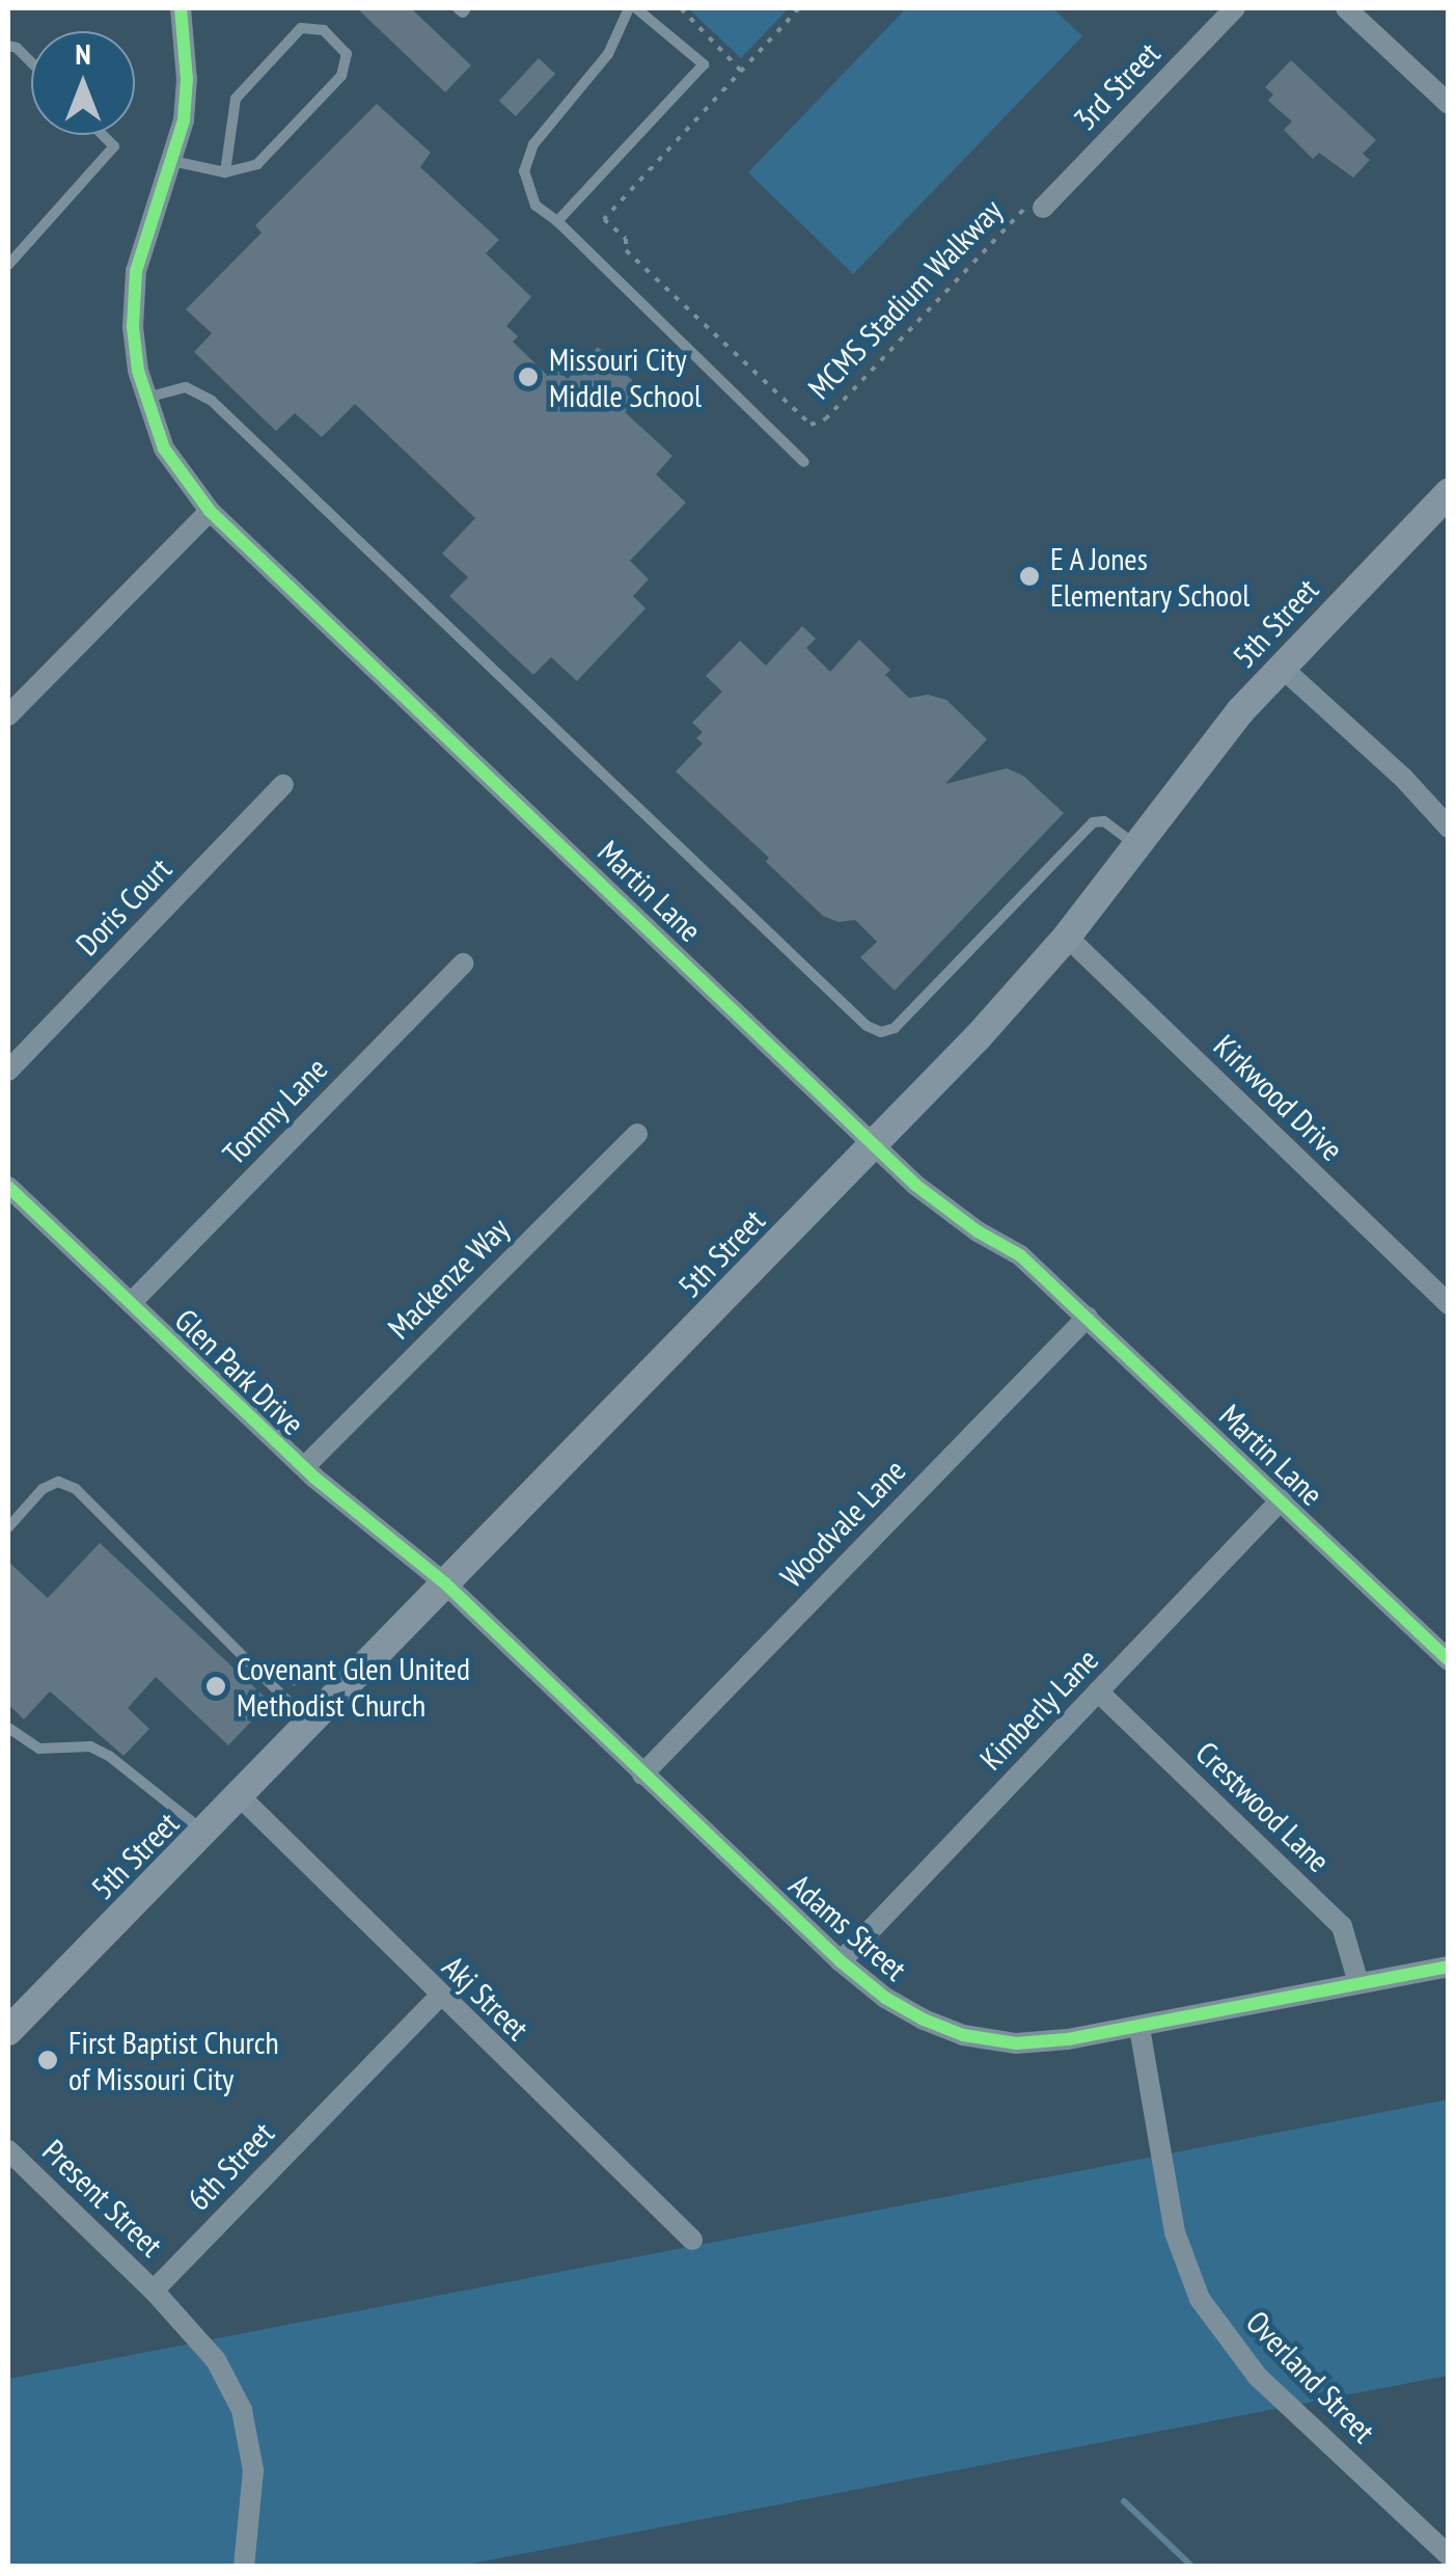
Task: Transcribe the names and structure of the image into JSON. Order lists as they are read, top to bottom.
{
  "streets": {
    "main road": ["5th Street"],
    "street": [
      "3rd Street",
      "Martin Lane",
      "Doris Court",
      "Kirkwood Drive",
      "Tommy Lane",
      "Mackenze Way",
      "Glen Park Drive",
      "Woodvale Lane",
      "Kimberly Lane",
      "Crestwood Lane",
      "Adams Street",
      "Akj Street",
      "6th Street",
      "Present Street",
      "Overland Street"
    ],
    "path": ["MCMS Stadium Walkway"]
  },
  "crossings": [
    ["3rd Street", "MCMS Stadium Walkway"],
    ["5th Street", "Martin Lane"],
    ["5th Street", "Kirkwood Drive"],
    ["5th Street", "Glen Park Drive"],
    ["5th Street", "Adams Street"],
    ["5th Street", "Akj Street"],
    ["Martin Lane", "Woodvale Lane"],
    ["Martin Lane", "Kimberly Lane"],
    ["Tommy Lane", "Glen Park Drive"],
    ["Mackenze Way", "Glen Park Drive"],
    ["Glen Park Drive", "Adams Street"],
    ["Woodvale Lane", "Adams Street"],
    ["Kimberly Lane", "Crestwood Lane"],
    ["Kimberly Lane", "Adams Street"],
    ["Crestwood Lane", "Adams Street"],
    ["Adams Street", "Overland Street"],
    ["Akj Street", "6th Street"],
    ["6th Street", "Present Street"]
  ],
  "places": [
    "Missouri City Middle School",
    "E A Jones Elementary School",
    "Covenant Glen United Methodist Church",
    "First Baptist Church of Missouri City"
  ],
  "north": "top"
}
